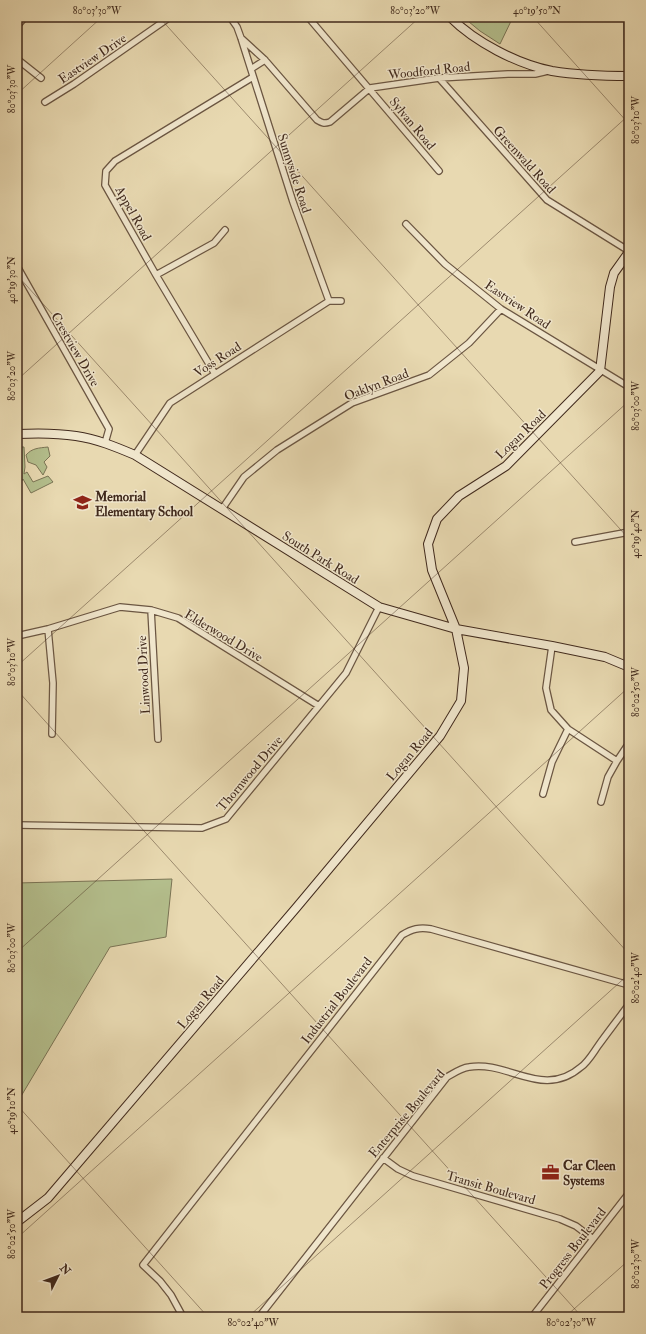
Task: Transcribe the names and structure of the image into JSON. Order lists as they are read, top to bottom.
{
  "streets": {
    "street": [
      "Eastview Drive",
      "Woodford Road",
      "Sylvan Road",
      "Greenwald Road",
      "Sunnyside Road",
      "Appel Road",
      "Eastview Road",
      "Crestview Drive",
      "Voss Road",
      "Oaklyn Road",
      "Logan Road",
      "South Park Road",
      "Elderwood Drive",
      "Linwood Drive",
      "Thornwood Drive",
      "Industrial Boulevard",
      "Enterprise Boulevard",
      "Transit Boulevard",
      "Progress Boulevard"
    ]
  },
  "crossings": [
    ["Woodford Road", "Sylvan Road"],
    ["Woodford Road", "Greenwald Road"],
    ["Sunnyside Road", "Appel Road"],
    ["Sunnyside Road", "Voss Road"],
    ["Appel Road", "Voss Road"],
    ["Eastview Road", "Oaklyn Road"],
    ["Eastview Road", "Logan Road"],
    ["Crestview Drive", "South Park Road"],
    ["Voss Road", "South Park Road"],
    ["Oaklyn Road", "South Park Road"],
    ["Logan Road", "South Park Road"],
    ["South Park Road", "Thornwood Drive"],
    ["Elderwood Drive", "Linwood Drive"],
    ["Elderwood Drive", "Thornwood Drive"],
    ["Enterprise Boulevard", "Transit Boulevard"],
    ["Transit Boulevard", "Progress Boulevard"]
  ],
  "places": {
    "school or university": ["Memorial Elementary School"],
    "office": ["Car Cleen Systems"]
  },
  "north": "top right",
  "coordinates": [
    "80°03'30\"W",
    "80°03'20\"W",
    "40°19'50\"N",
    "80°03'10\"W",
    "40°19'30\"N",
    "80°03'00\"W",
    "40°19'40\"N",
    "80°02'50\"W",
    "80°02'40\"W",
    "40°19'10\"N",
    "80°02'30\"W"
  ]
}
